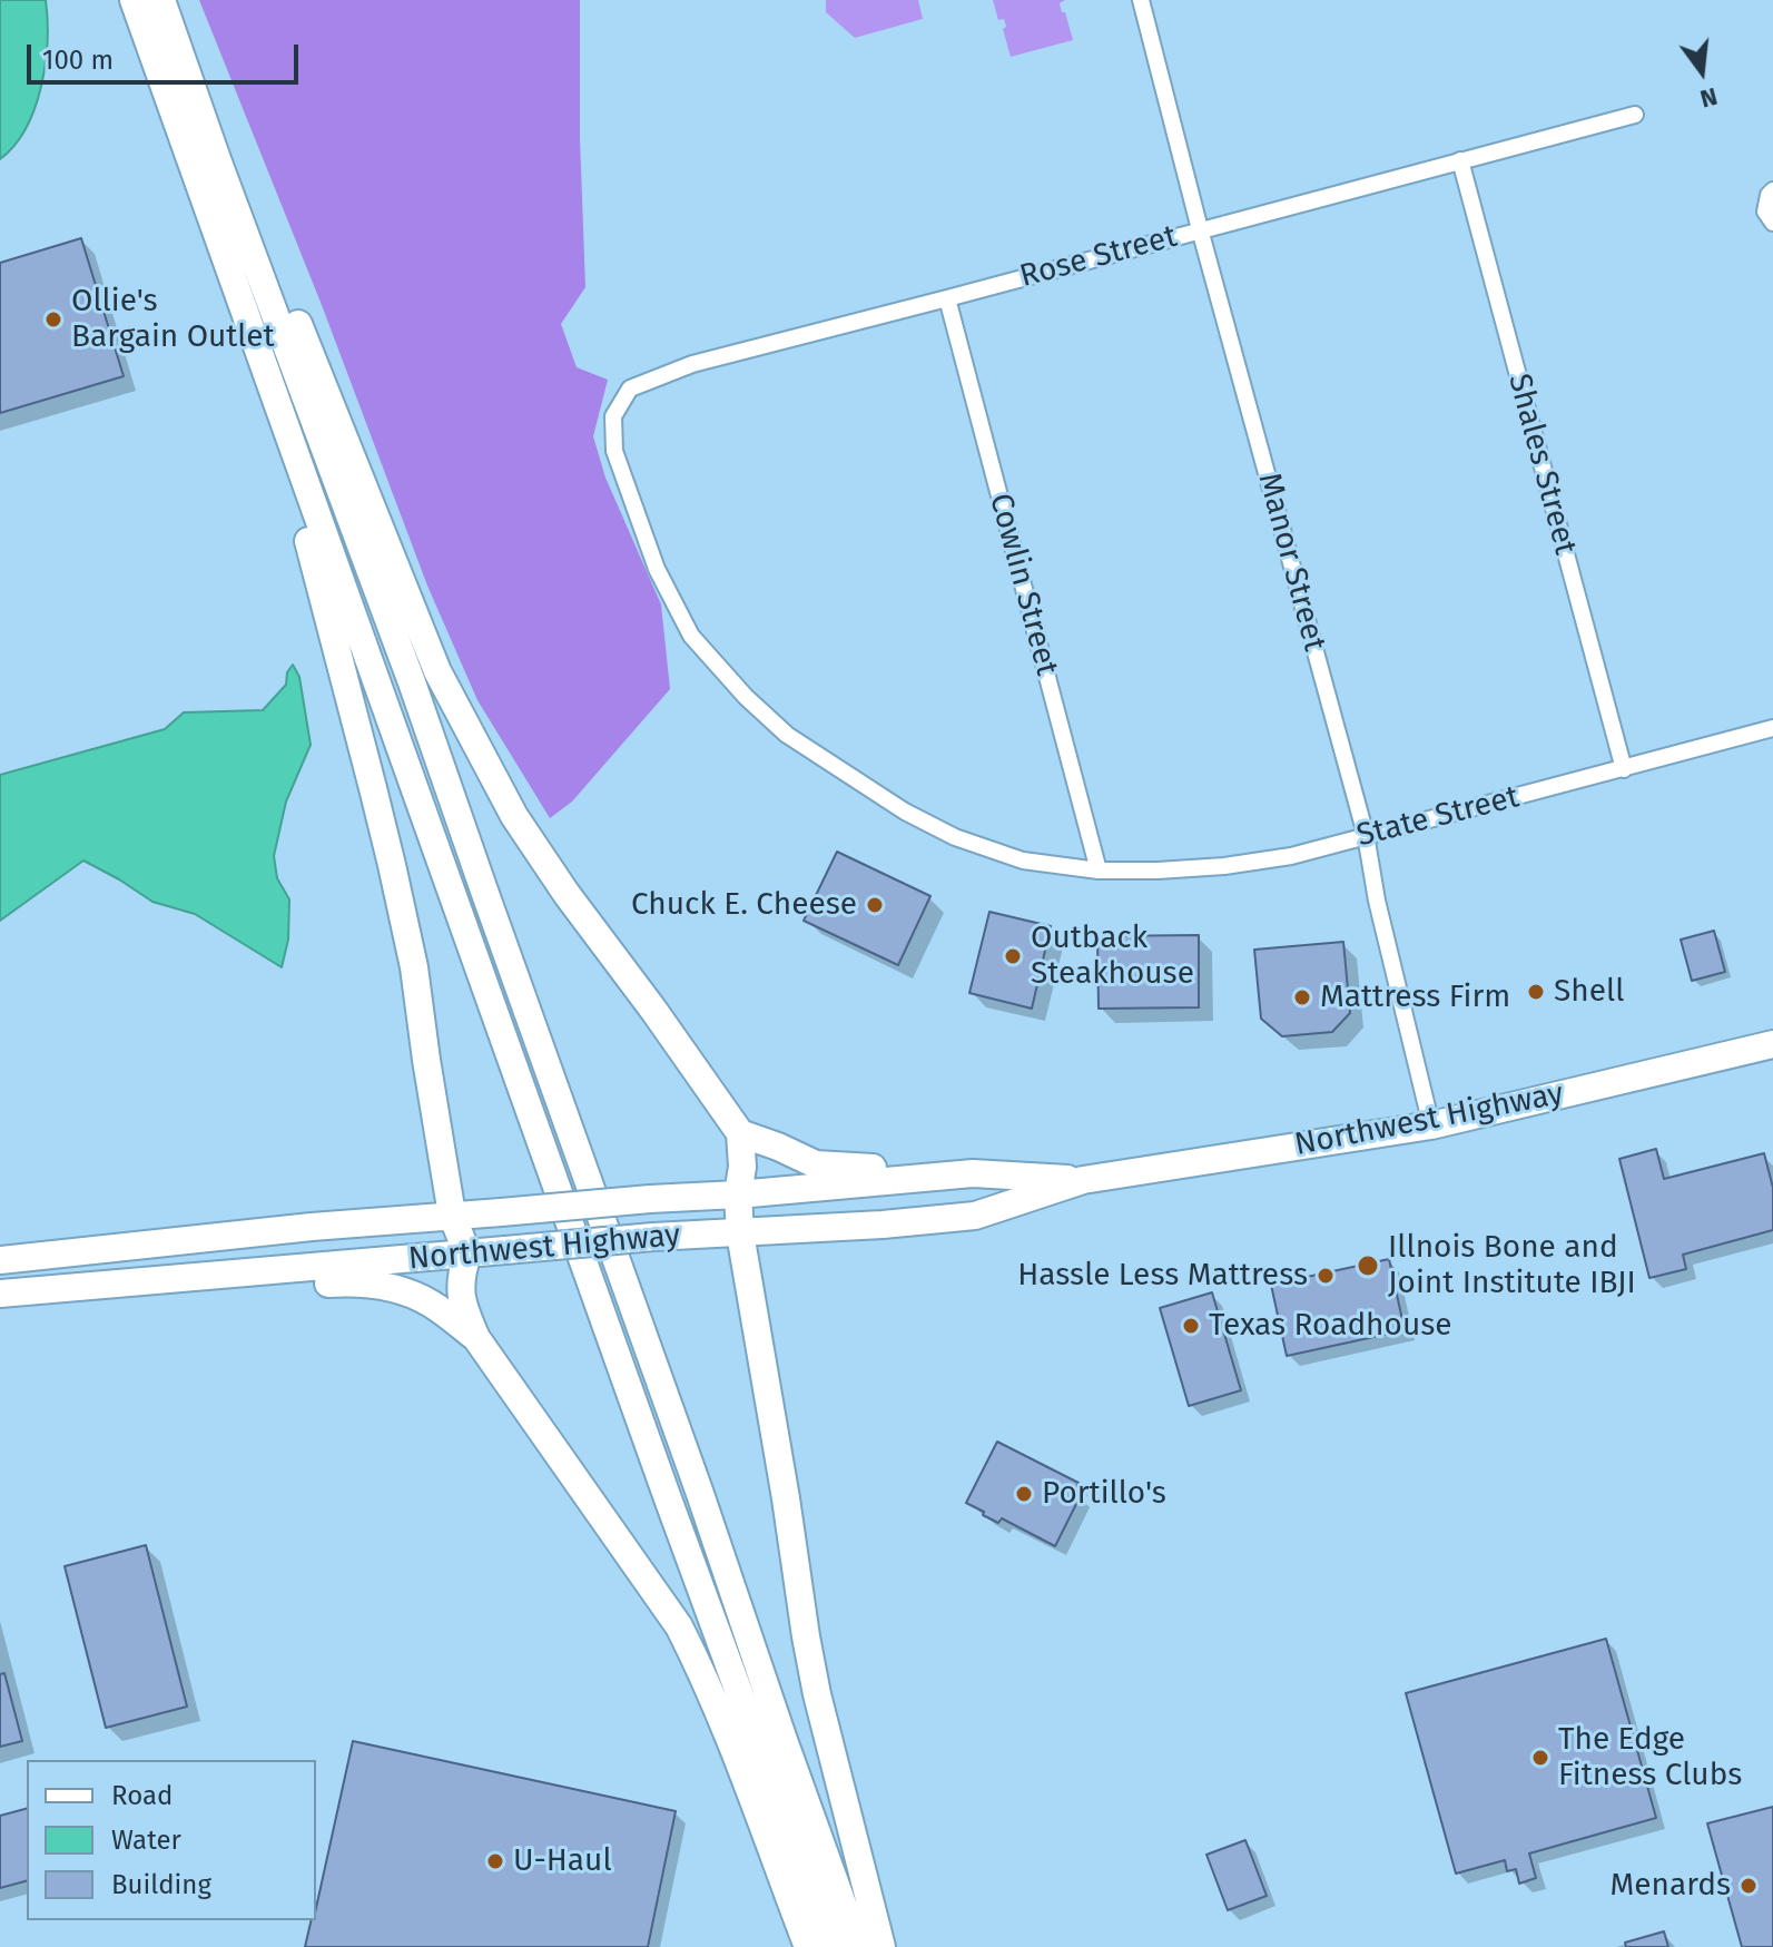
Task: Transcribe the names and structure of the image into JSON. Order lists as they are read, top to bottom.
{
  "streets": {
    "main road": ["Northwest Highway"],
    "street": [
      "Rose Street",
      "Shales Street",
      "Manor Street",
      "Cowlin Street",
      "State Street"
    ]
  },
  "crossings": [
    ["Rose Street", "Shales Street"],
    ["Rose Street", "Manor Street"],
    ["Rose Street", "Cowlin Street"],
    ["Rose Street", "State Street"],
    ["Shales Street", "State Street"],
    ["Manor Street", "State Street"],
    ["Manor Street", "Northwest Highway"],
    ["Cowlin Street", "State Street"]
  ],
  "places": [
    "Ollie's Bargain Outlet",
    "Chuck E. Cheese",
    "Outback Steakhouse",
    "Shell",
    "Mattress Firm",
    "Illnois Bone and Joint Institute IBJI",
    "Hassle Less Mattress",
    "Texas Roadhouse",
    "Portillo's",
    "The Edge Fitness Clubs",
    "U-Haul",
    "Menards"
  ],
  "legend": ["Road", "Water", "Building"],
  "scale_bar": "100 m",
  "north": "bottom"
}
